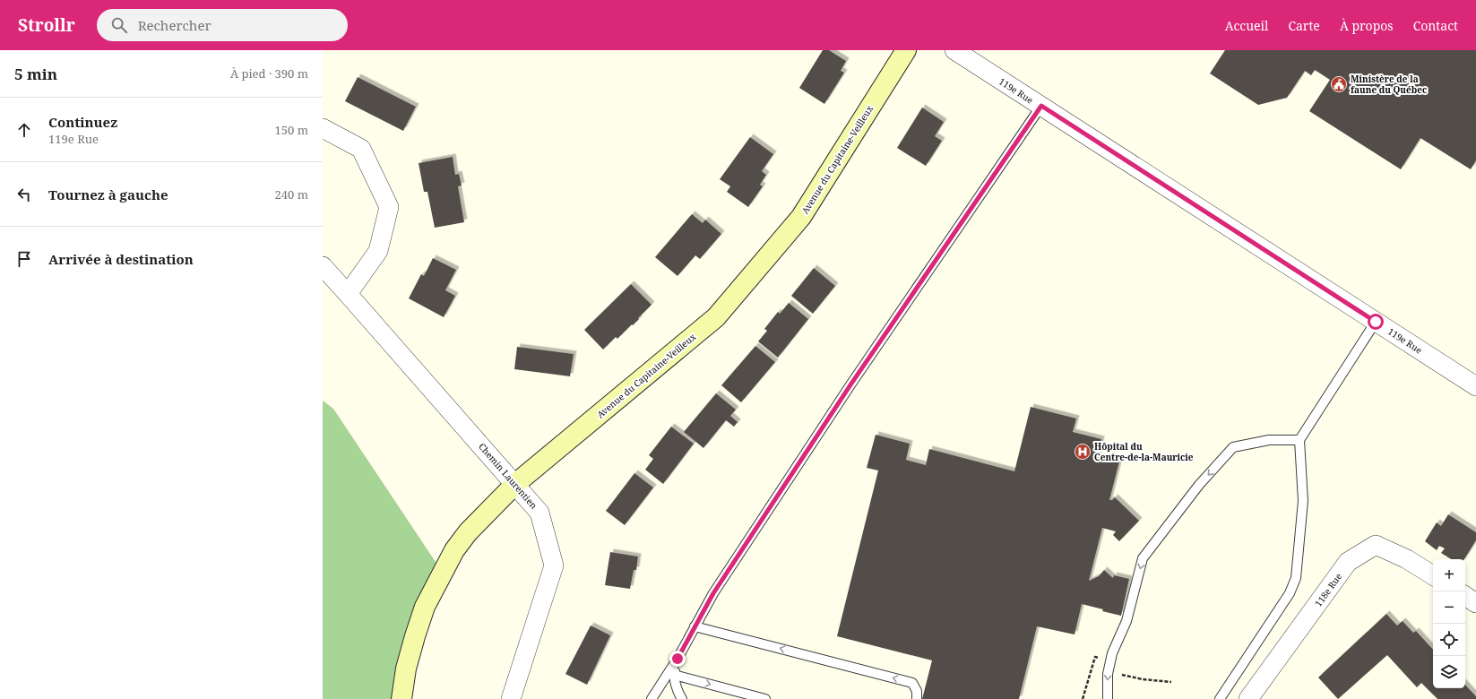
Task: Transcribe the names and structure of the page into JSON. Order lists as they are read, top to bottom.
{
  "streets": {
    "street": [
      "119e Rue",
      "Avenue du Capitaine-Veilleux",
      "Chemin Laurentien",
      "118e Rue"
    ]
  },
  "crossings": [
    ["Avenue du Capitaine-Veilleux", "Chemin Laurentien"]
  ],
  "places": {
    "public building": ["Ministère de la faune du Québec"],
    "hospital": ["Hôpital du Centre-de-la-Mauricie"]
  },
  "page": {
    "header": "Strollr",
    "search": "Rechercher",
    "nav": [
      "Accueil",
      "Carte",
      "À propos",
      "Contact"
    ],
    "heading": ["5 min", "À pied · 390 m"],
    "list": [
      ["Continuez", "119e Rue", "150 m"],
      ["Tournez à gauche", "240 m"],
      "Arrivée à destination"
    ],
    "map_buttons": ["+", "−"]
  }
}
